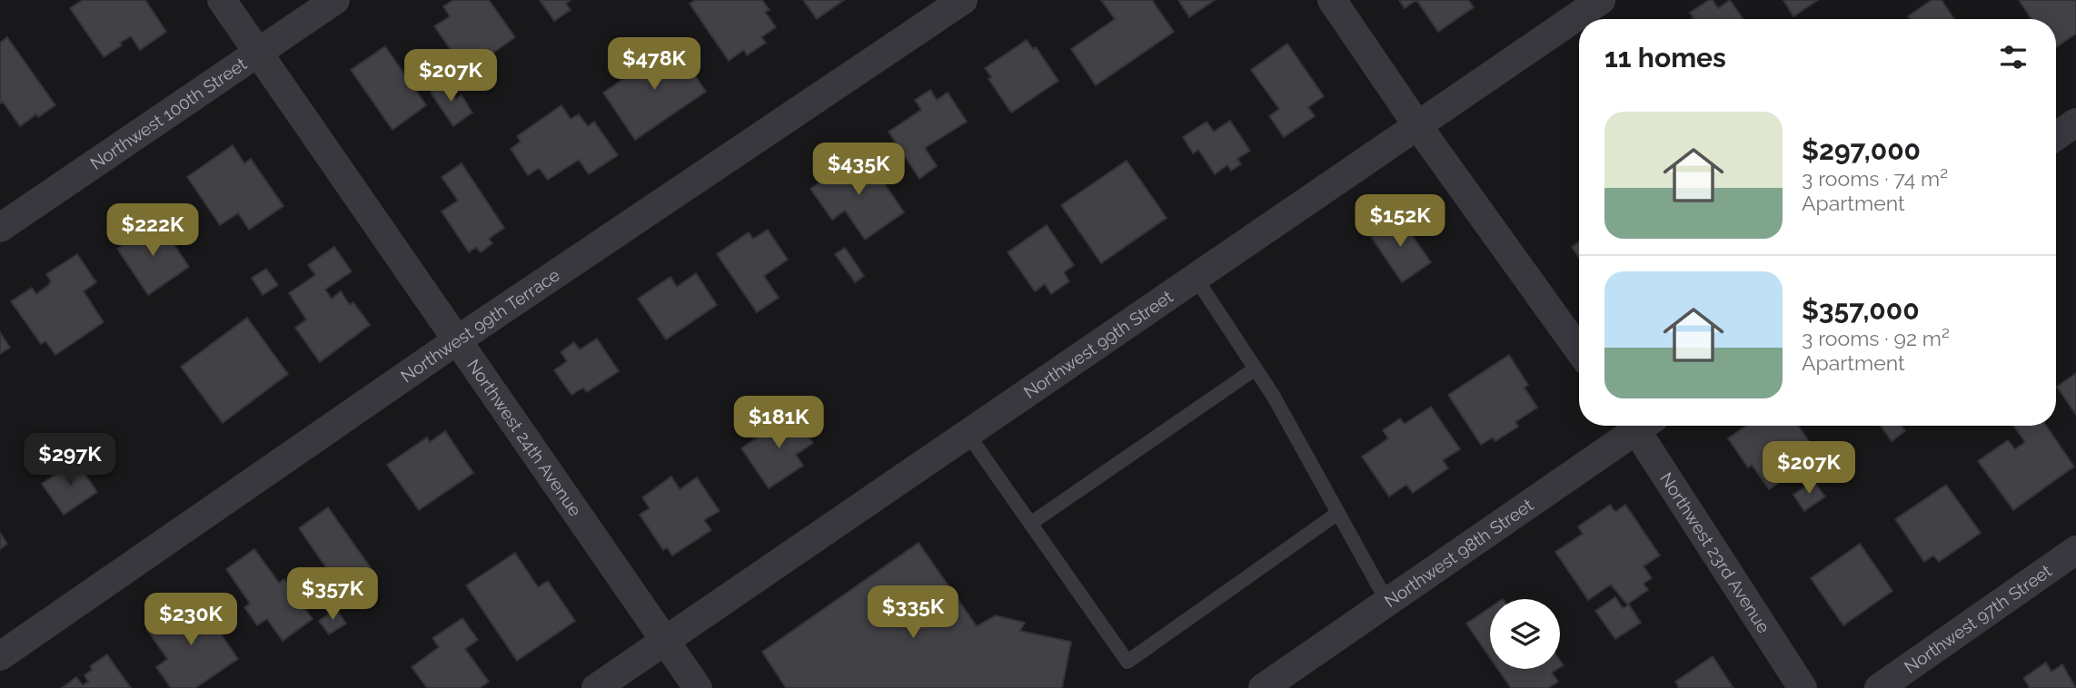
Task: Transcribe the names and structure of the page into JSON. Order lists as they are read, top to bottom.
{
  "streets": {
    "street": [
      "Northwest 100th Street",
      "Northwest 99th Terrace",
      "Northwest 99th Street",
      "Northwest 24th Avenue",
      "Northwest 98th Street",
      "Northwest 23rd Avenue",
      "Northwest 97th Street"
    ]
  },
  "crossings": [
    ["Northwest 100th Street", "Northwest 24th Avenue"],
    ["Northwest 99th Terrace", "Northwest 24th Avenue"],
    ["Northwest 99th Street", "Northwest 24th Avenue"]
  ],
  "page": {
    "heading": "11 homes",
    "price": [
      "$478K",
      "$207K",
      "$435K",
      "$152K",
      "$222K",
      "$181K",
      "$297K",
      "$207K",
      "$357K",
      "$335K",
      "$230K"
    ],
    "list": [
      {
        "name": "$297,000",
        "note": "3 rooms · 74 m² · Apartment"
      },
      {
        "name": "$357,000",
        "note": "3 rooms · 92 m² · Apartment"
      }
    ]
  }
}
